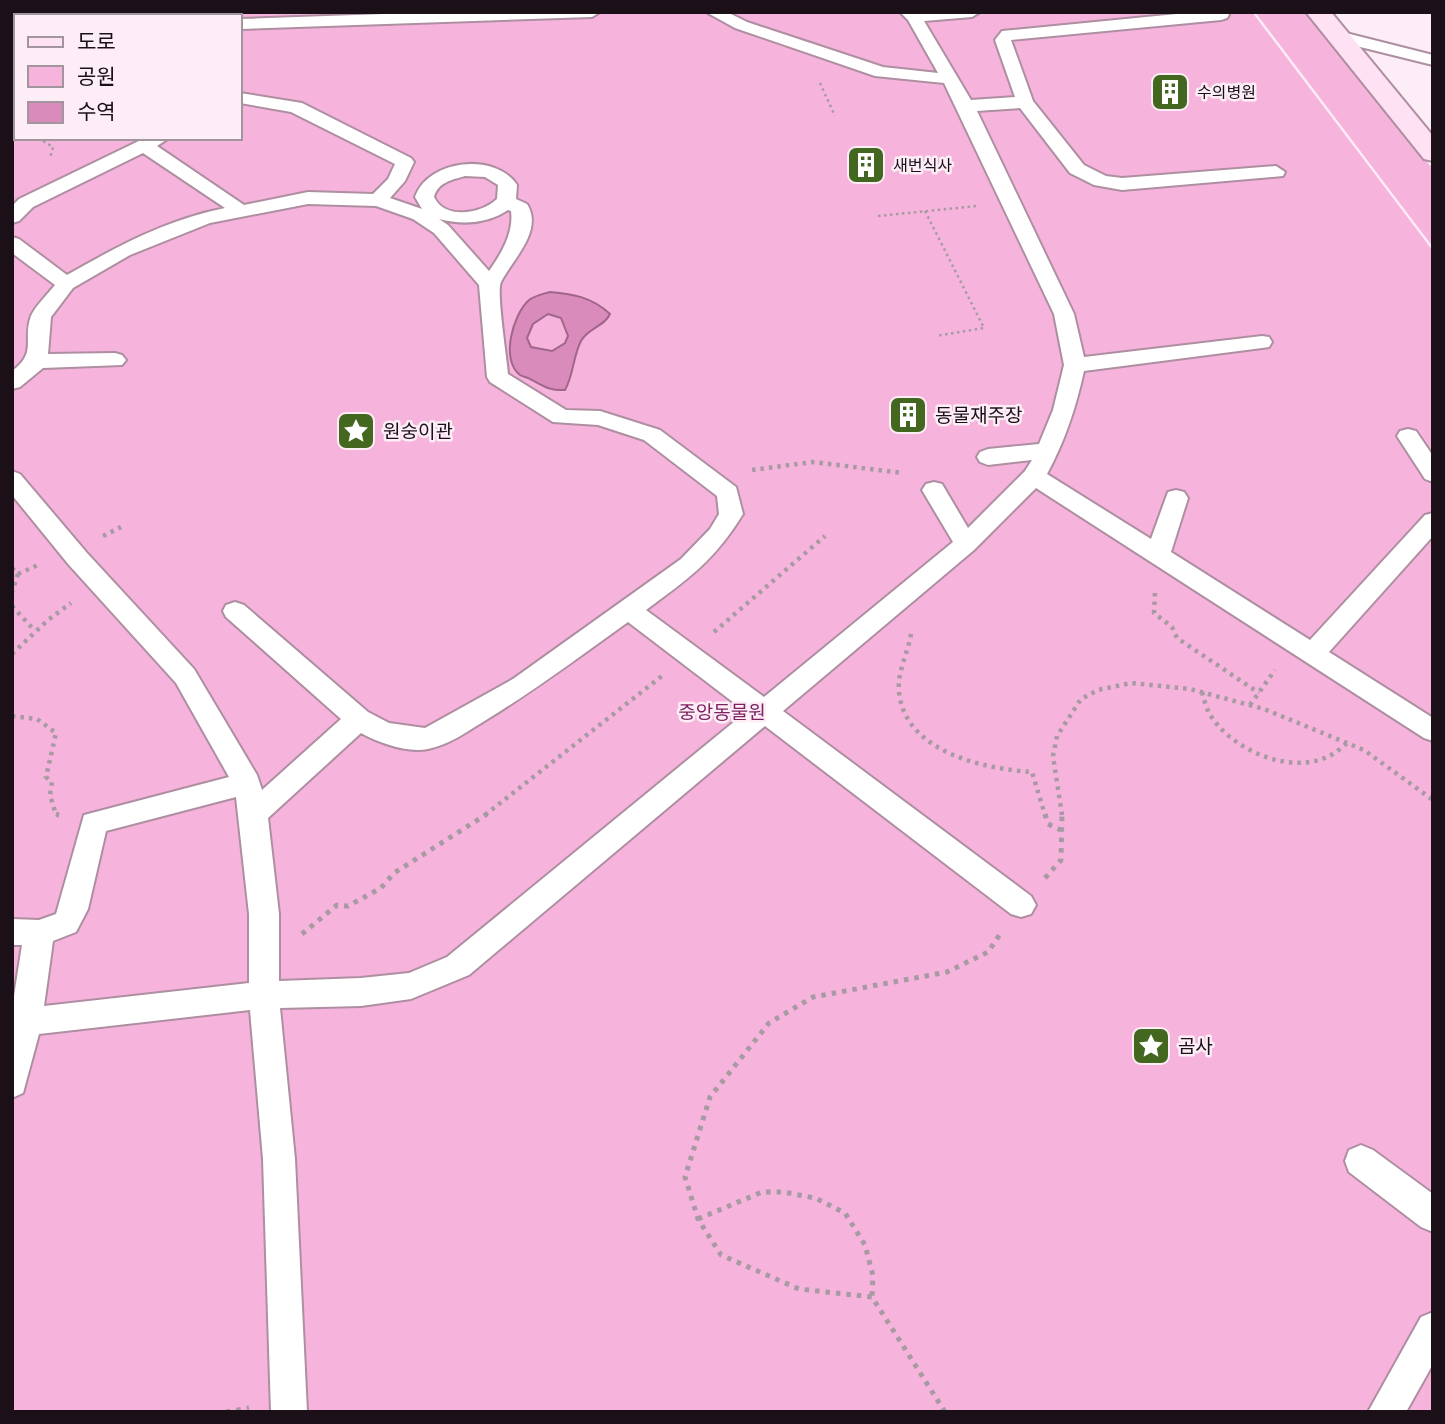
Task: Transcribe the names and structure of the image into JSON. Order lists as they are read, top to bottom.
{
  "parks": ["중앙동물원"],
  "places": {
    "building": ["수의병원", "새번식사", "동물재주장"],
    "place": ["원숭이관", "곰사"]
  },
  "legend": ["도로", "공원", "수역"]
}
